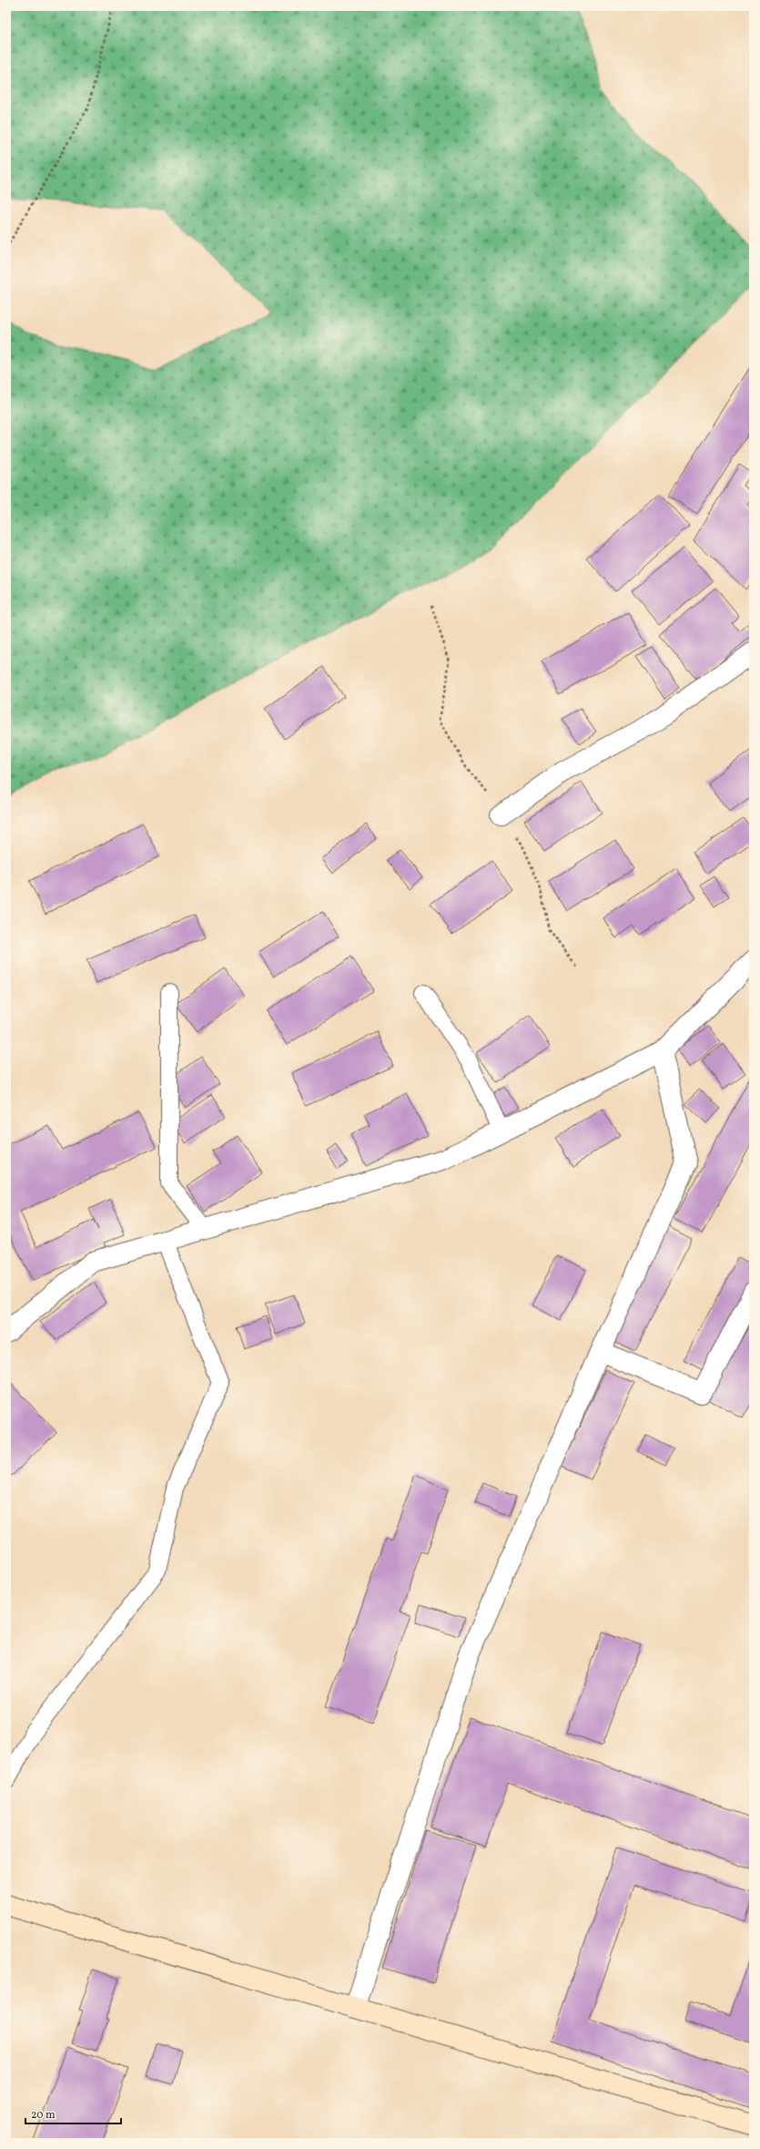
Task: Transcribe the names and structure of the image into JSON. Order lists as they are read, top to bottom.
{
  "scale_bar": "20 m"
}
